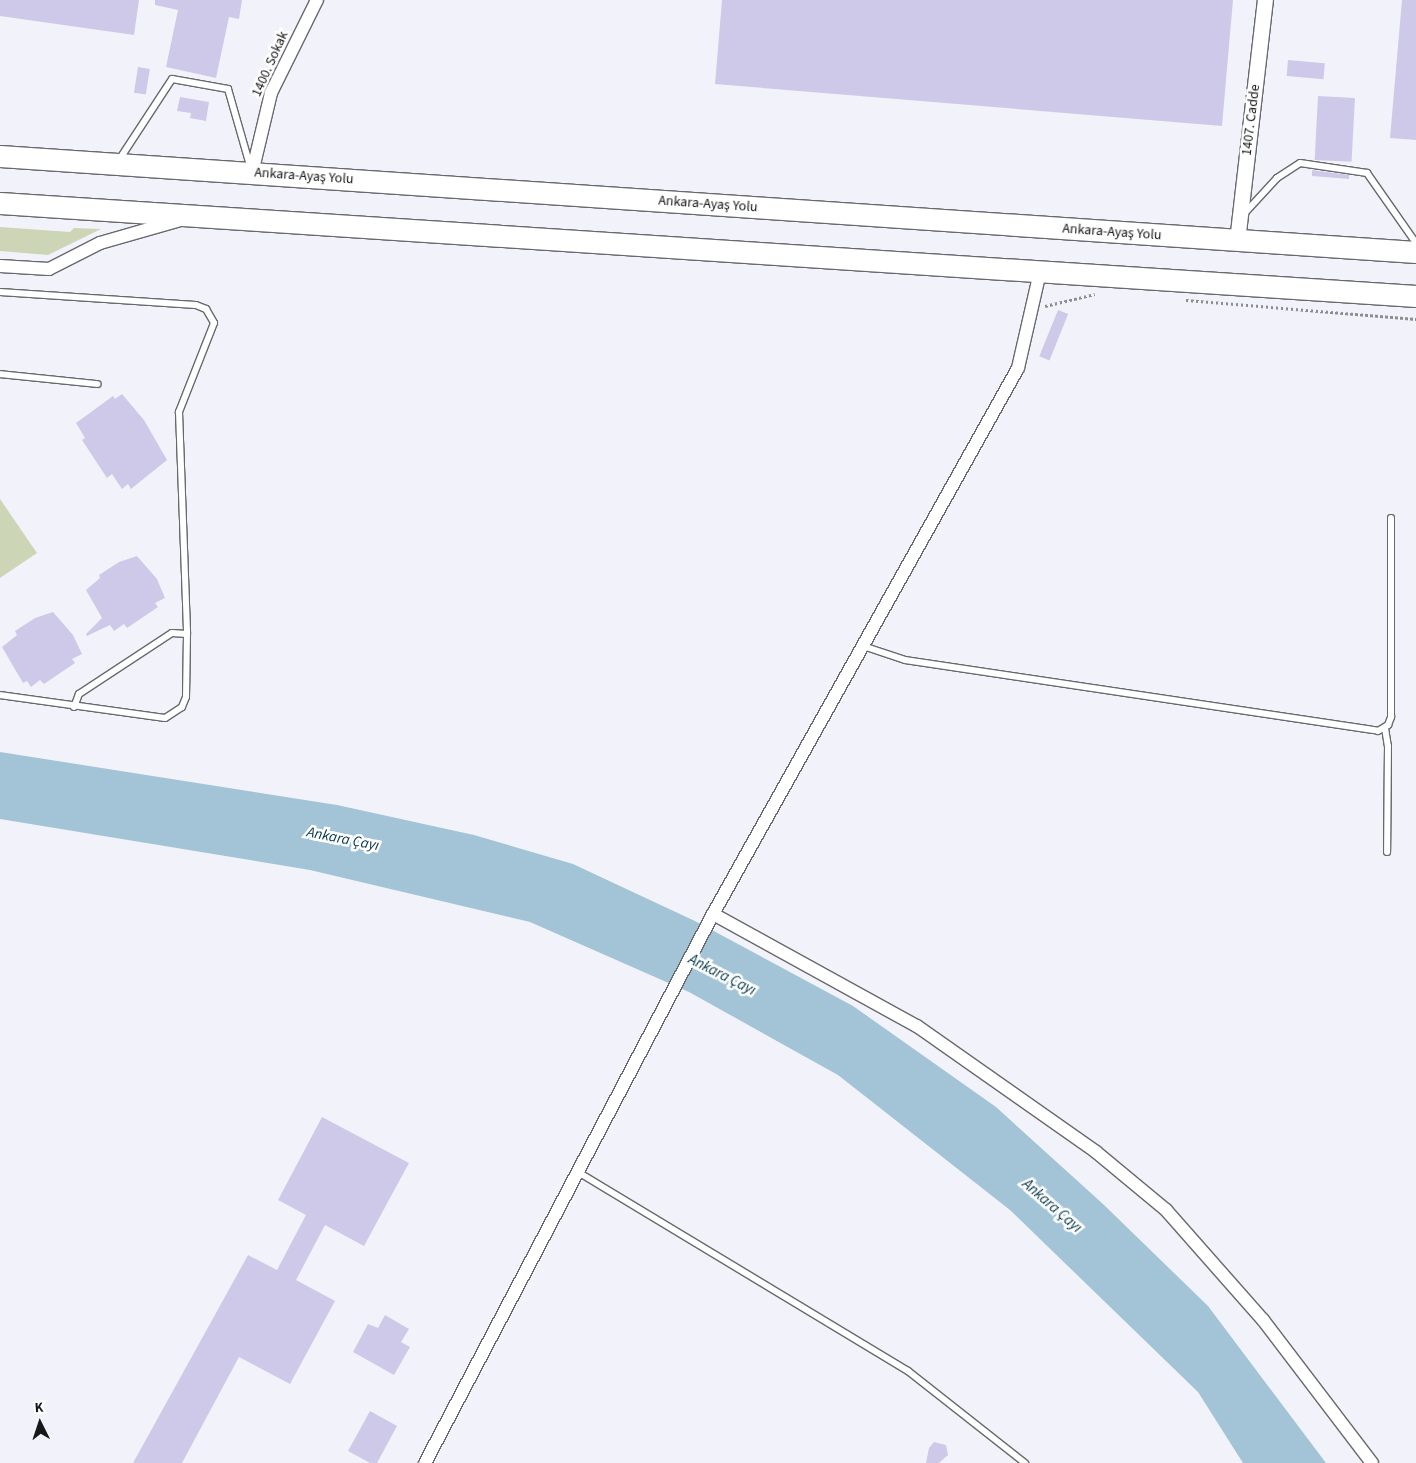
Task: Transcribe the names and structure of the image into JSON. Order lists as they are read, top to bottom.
{
  "streets": {
    "highway": ["Ankara-Ayaş Yolu"],
    "street": ["1400. Sokak", "1407. Cadde"]
  },
  "crossings": [
    ["1400. Sokak", "Ankara-Ayaş Yolu"],
    ["1407. Cadde", "Ankara-Ayaş Yolu"]
  ],
  "water": ["Ankara Çayı"],
  "north": "top"
}
